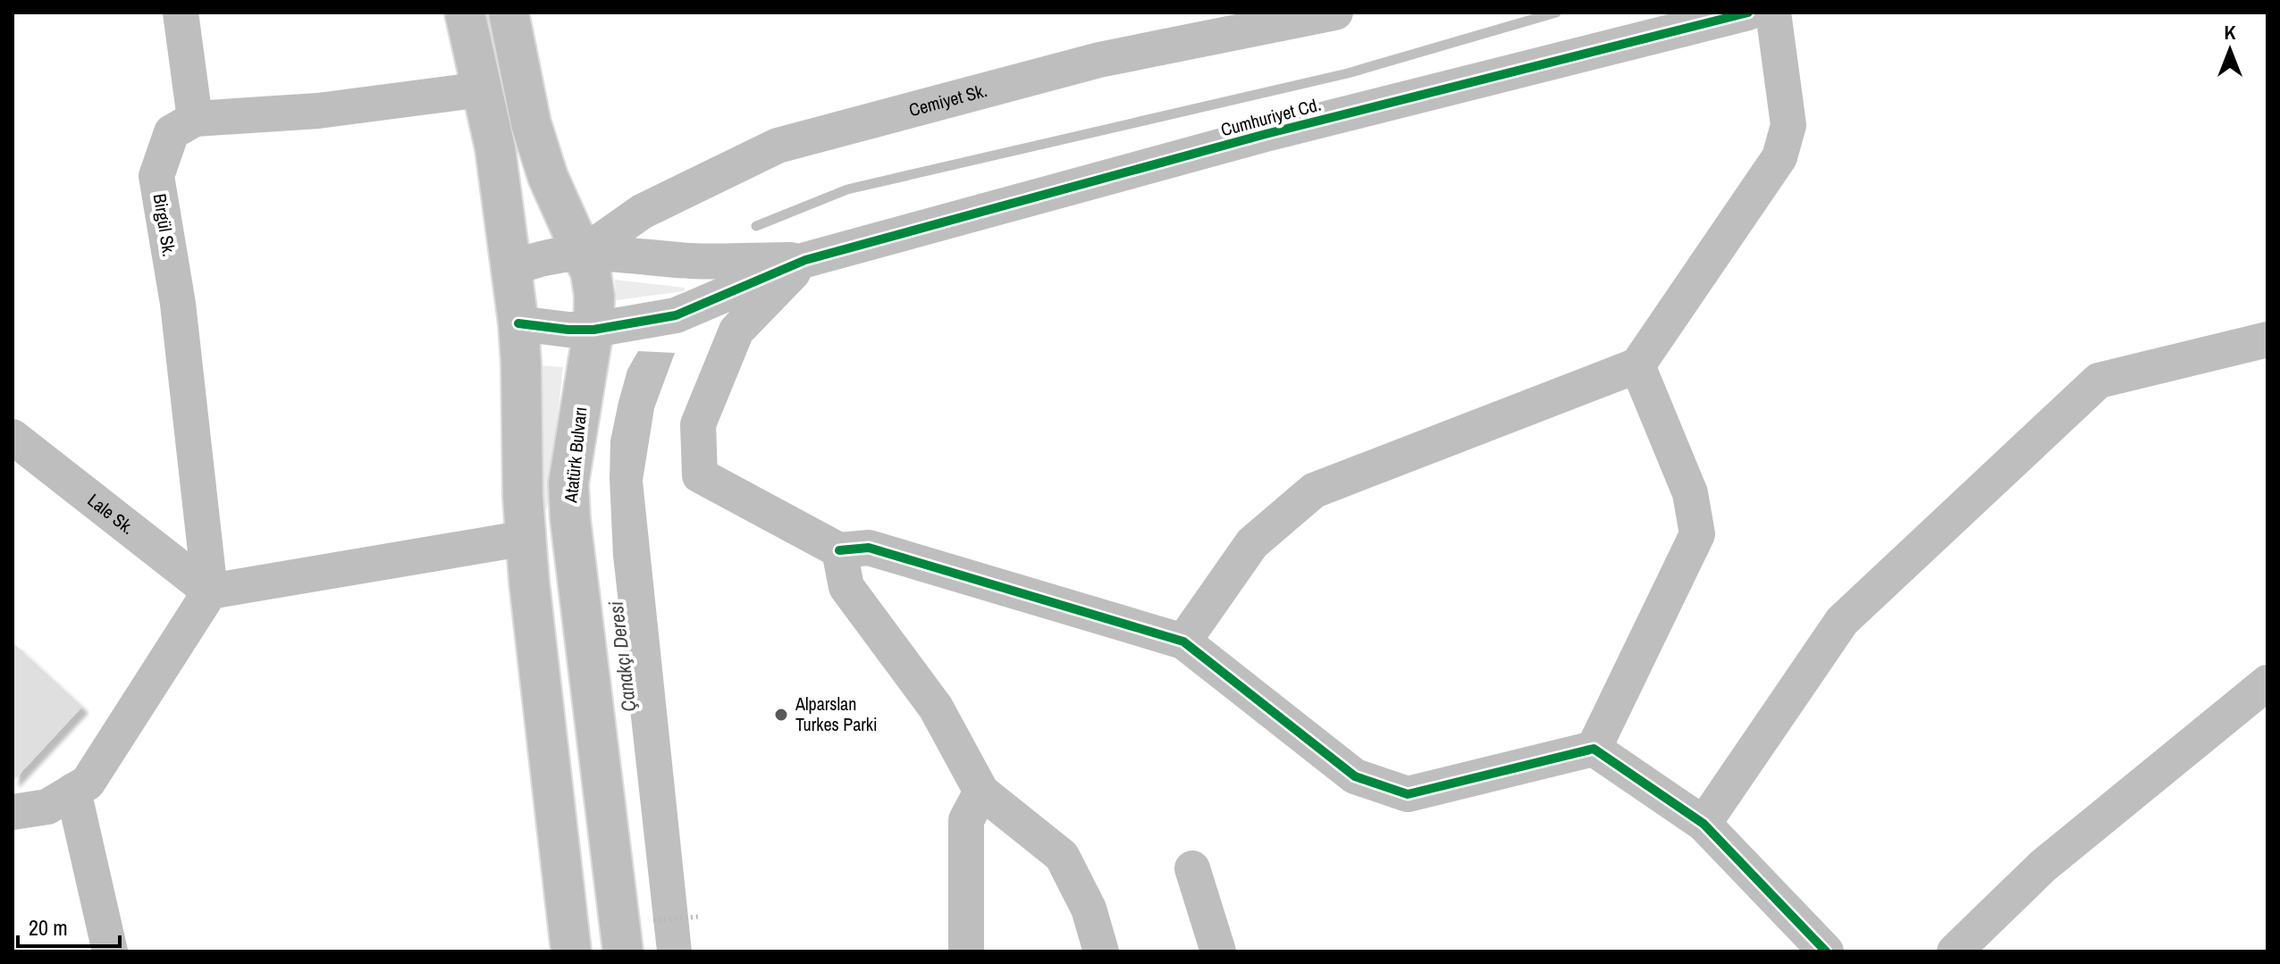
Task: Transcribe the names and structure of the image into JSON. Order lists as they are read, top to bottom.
{
  "streets": {
    "main road": ["Atatürk Bulvarı"],
    "street": [
      "Cemiyet Sk.",
      "Cumhuriyet Cd.",
      "Birgül Sk.",
      "Lale Sk."
    ]
  },
  "crossings": [
    ["Cemiyet Sk.", "Atatürk Bulvarı"],
    ["Birgül Sk.", "Lale Sk."]
  ],
  "water": ["Çanakçı Deresi"],
  "places": ["Alparslan Turkes Parki"],
  "scale_bar": "20 m",
  "north": "top"
}
